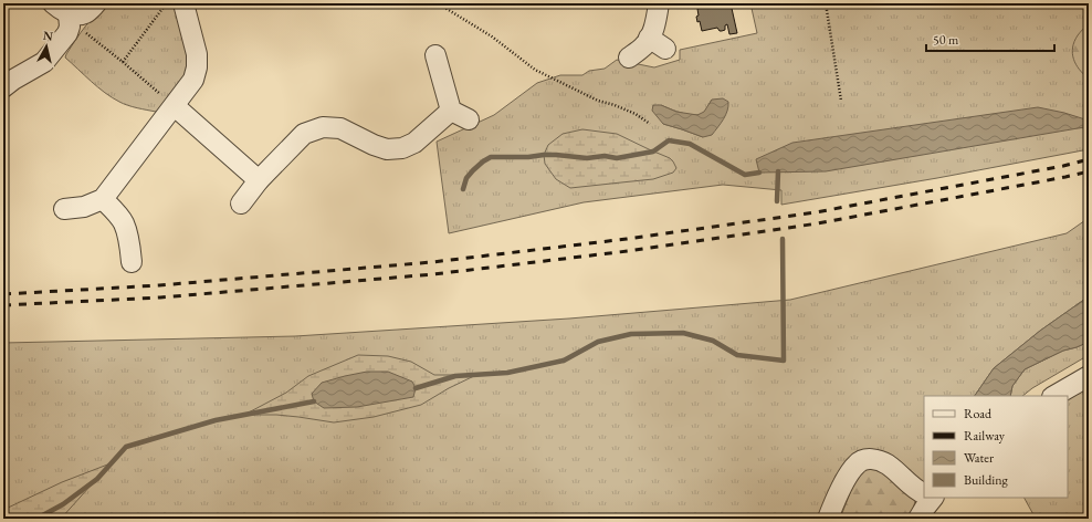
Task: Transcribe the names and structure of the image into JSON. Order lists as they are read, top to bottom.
{
  "legend": [
    "Road",
    "Railway",
    "Water",
    "Building"
  ],
  "scale_bar": "50 m",
  "north": "top"
}
